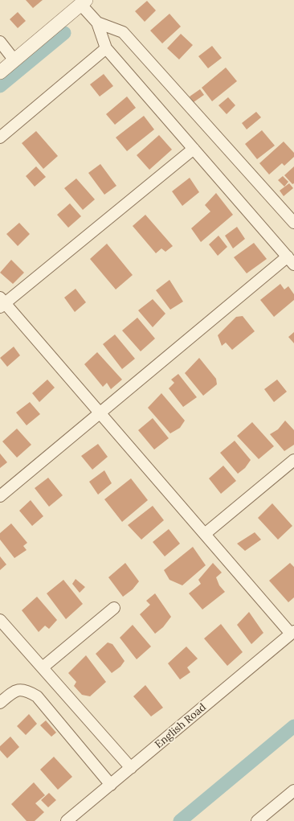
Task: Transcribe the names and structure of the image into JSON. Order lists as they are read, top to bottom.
{
  "streets": {
    "street": ["English Road"]
  }
}
